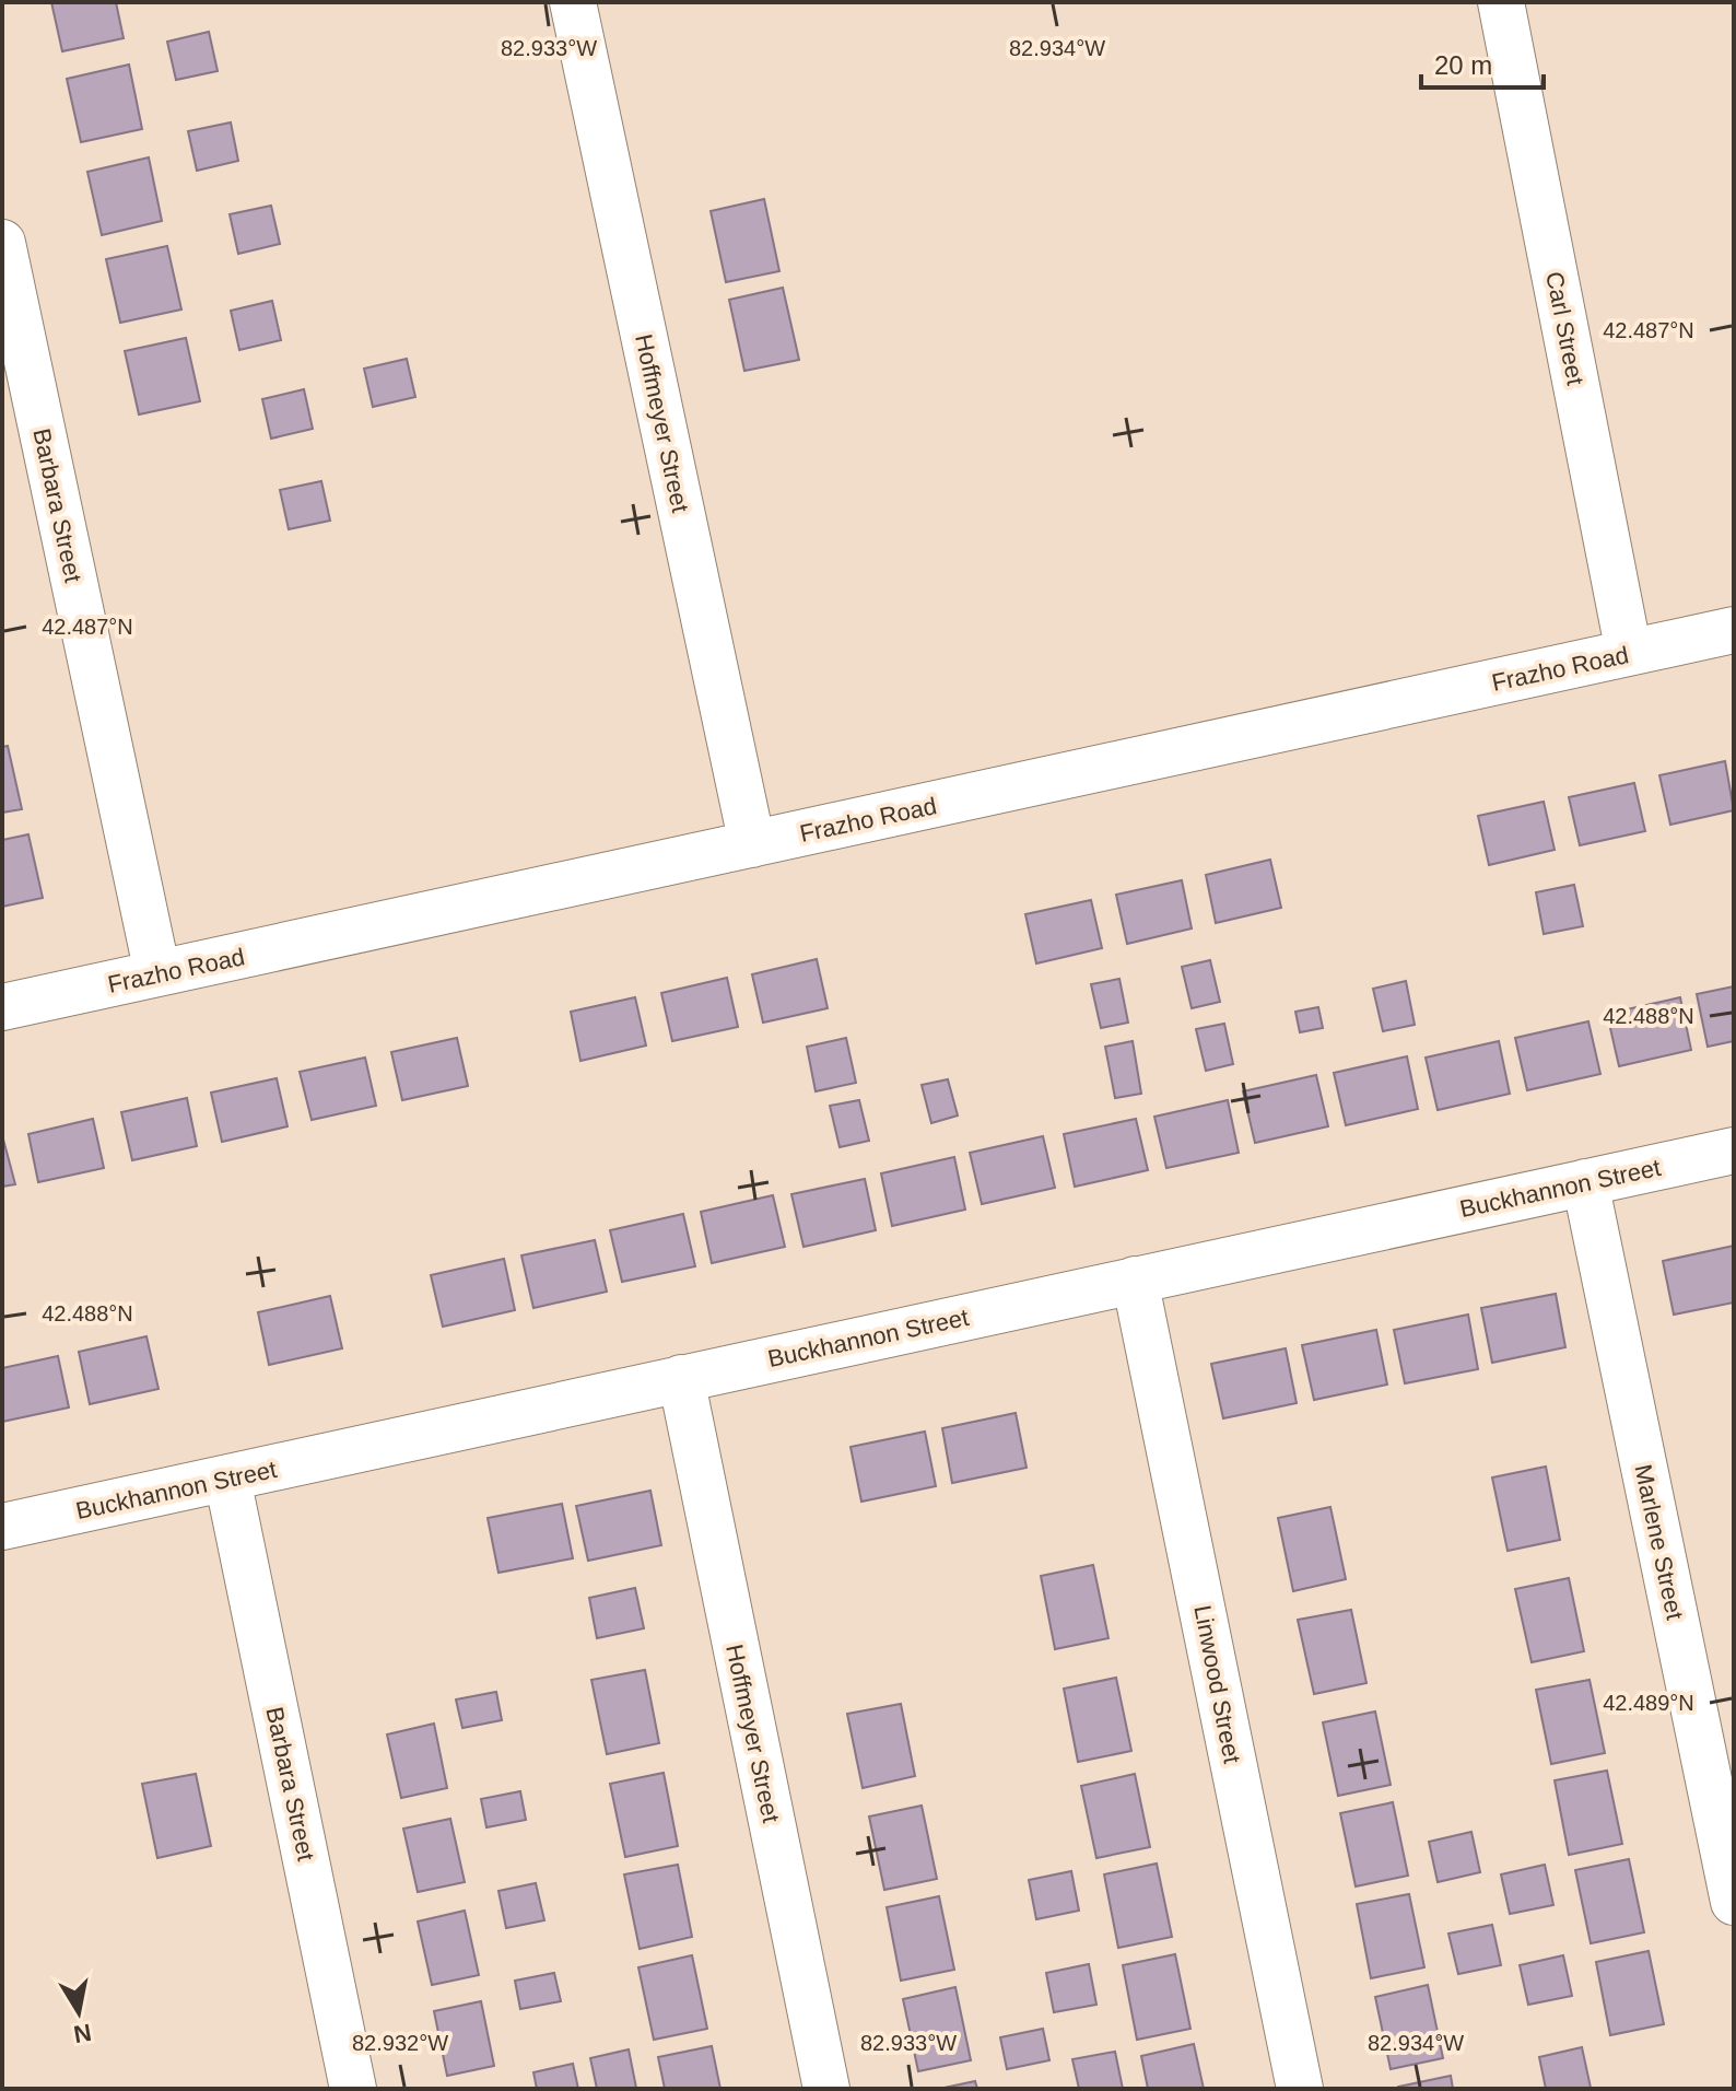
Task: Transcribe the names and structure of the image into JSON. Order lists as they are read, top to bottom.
{
  "streets": {
    "street": [
      "Carl Street",
      "Hoffmeyer Street",
      "Barbara Street",
      "Frazho Road",
      "Buckhannon Street",
      "Marlene Street",
      "Linwood Street"
    ]
  },
  "crossings": [
    ["Carl Street", "Frazho Road"],
    ["Hoffmeyer Street", "Frazho Road"],
    ["Hoffmeyer Street", "Buckhannon Street"],
    ["Barbara Street", "Frazho Road"],
    ["Barbara Street", "Buckhannon Street"],
    ["Buckhannon Street", "Marlene Street"],
    ["Buckhannon Street", "Linwood Street"]
  ],
  "scale_bar": "20 m",
  "north": "bottom",
  "coordinates": [
    "82.933°W",
    "82.934°W",
    "42.487°N",
    "42.488°N",
    "42.489°N",
    "82.932°W"
  ]
}
